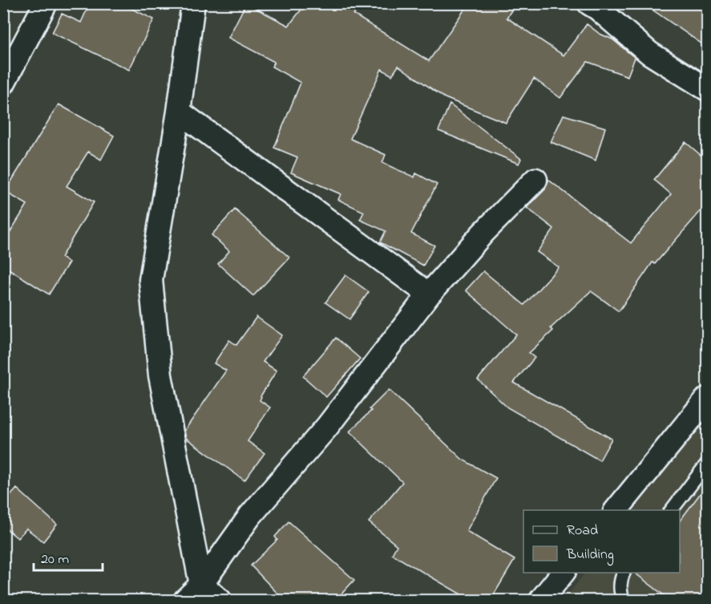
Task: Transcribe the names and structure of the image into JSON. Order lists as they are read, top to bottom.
{
  "legend": ["Road", "Building"],
  "scale_bar": "20 m"
}
